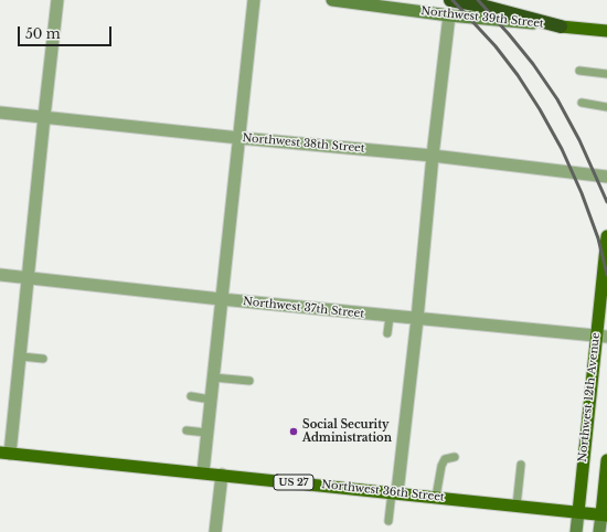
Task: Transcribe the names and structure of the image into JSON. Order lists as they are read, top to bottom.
{
  "streets": {
    "main road": [
      "Northwest 39th Street",
      "Northwest 12th Avenue",
      "US 27",
      "Northwest 36th Street"
    ],
    "street": ["Northwest 38th Street", "Northwest 37th Street"]
  },
  "crossings": [
    ["Northwest 37th Street", "Northwest 12th Avenue"],
    ["Northwest 12th Avenue", "Northwest 36th Street"]
  ],
  "places": ["Social Security Administration"],
  "scale_bar": "50 m"
}
